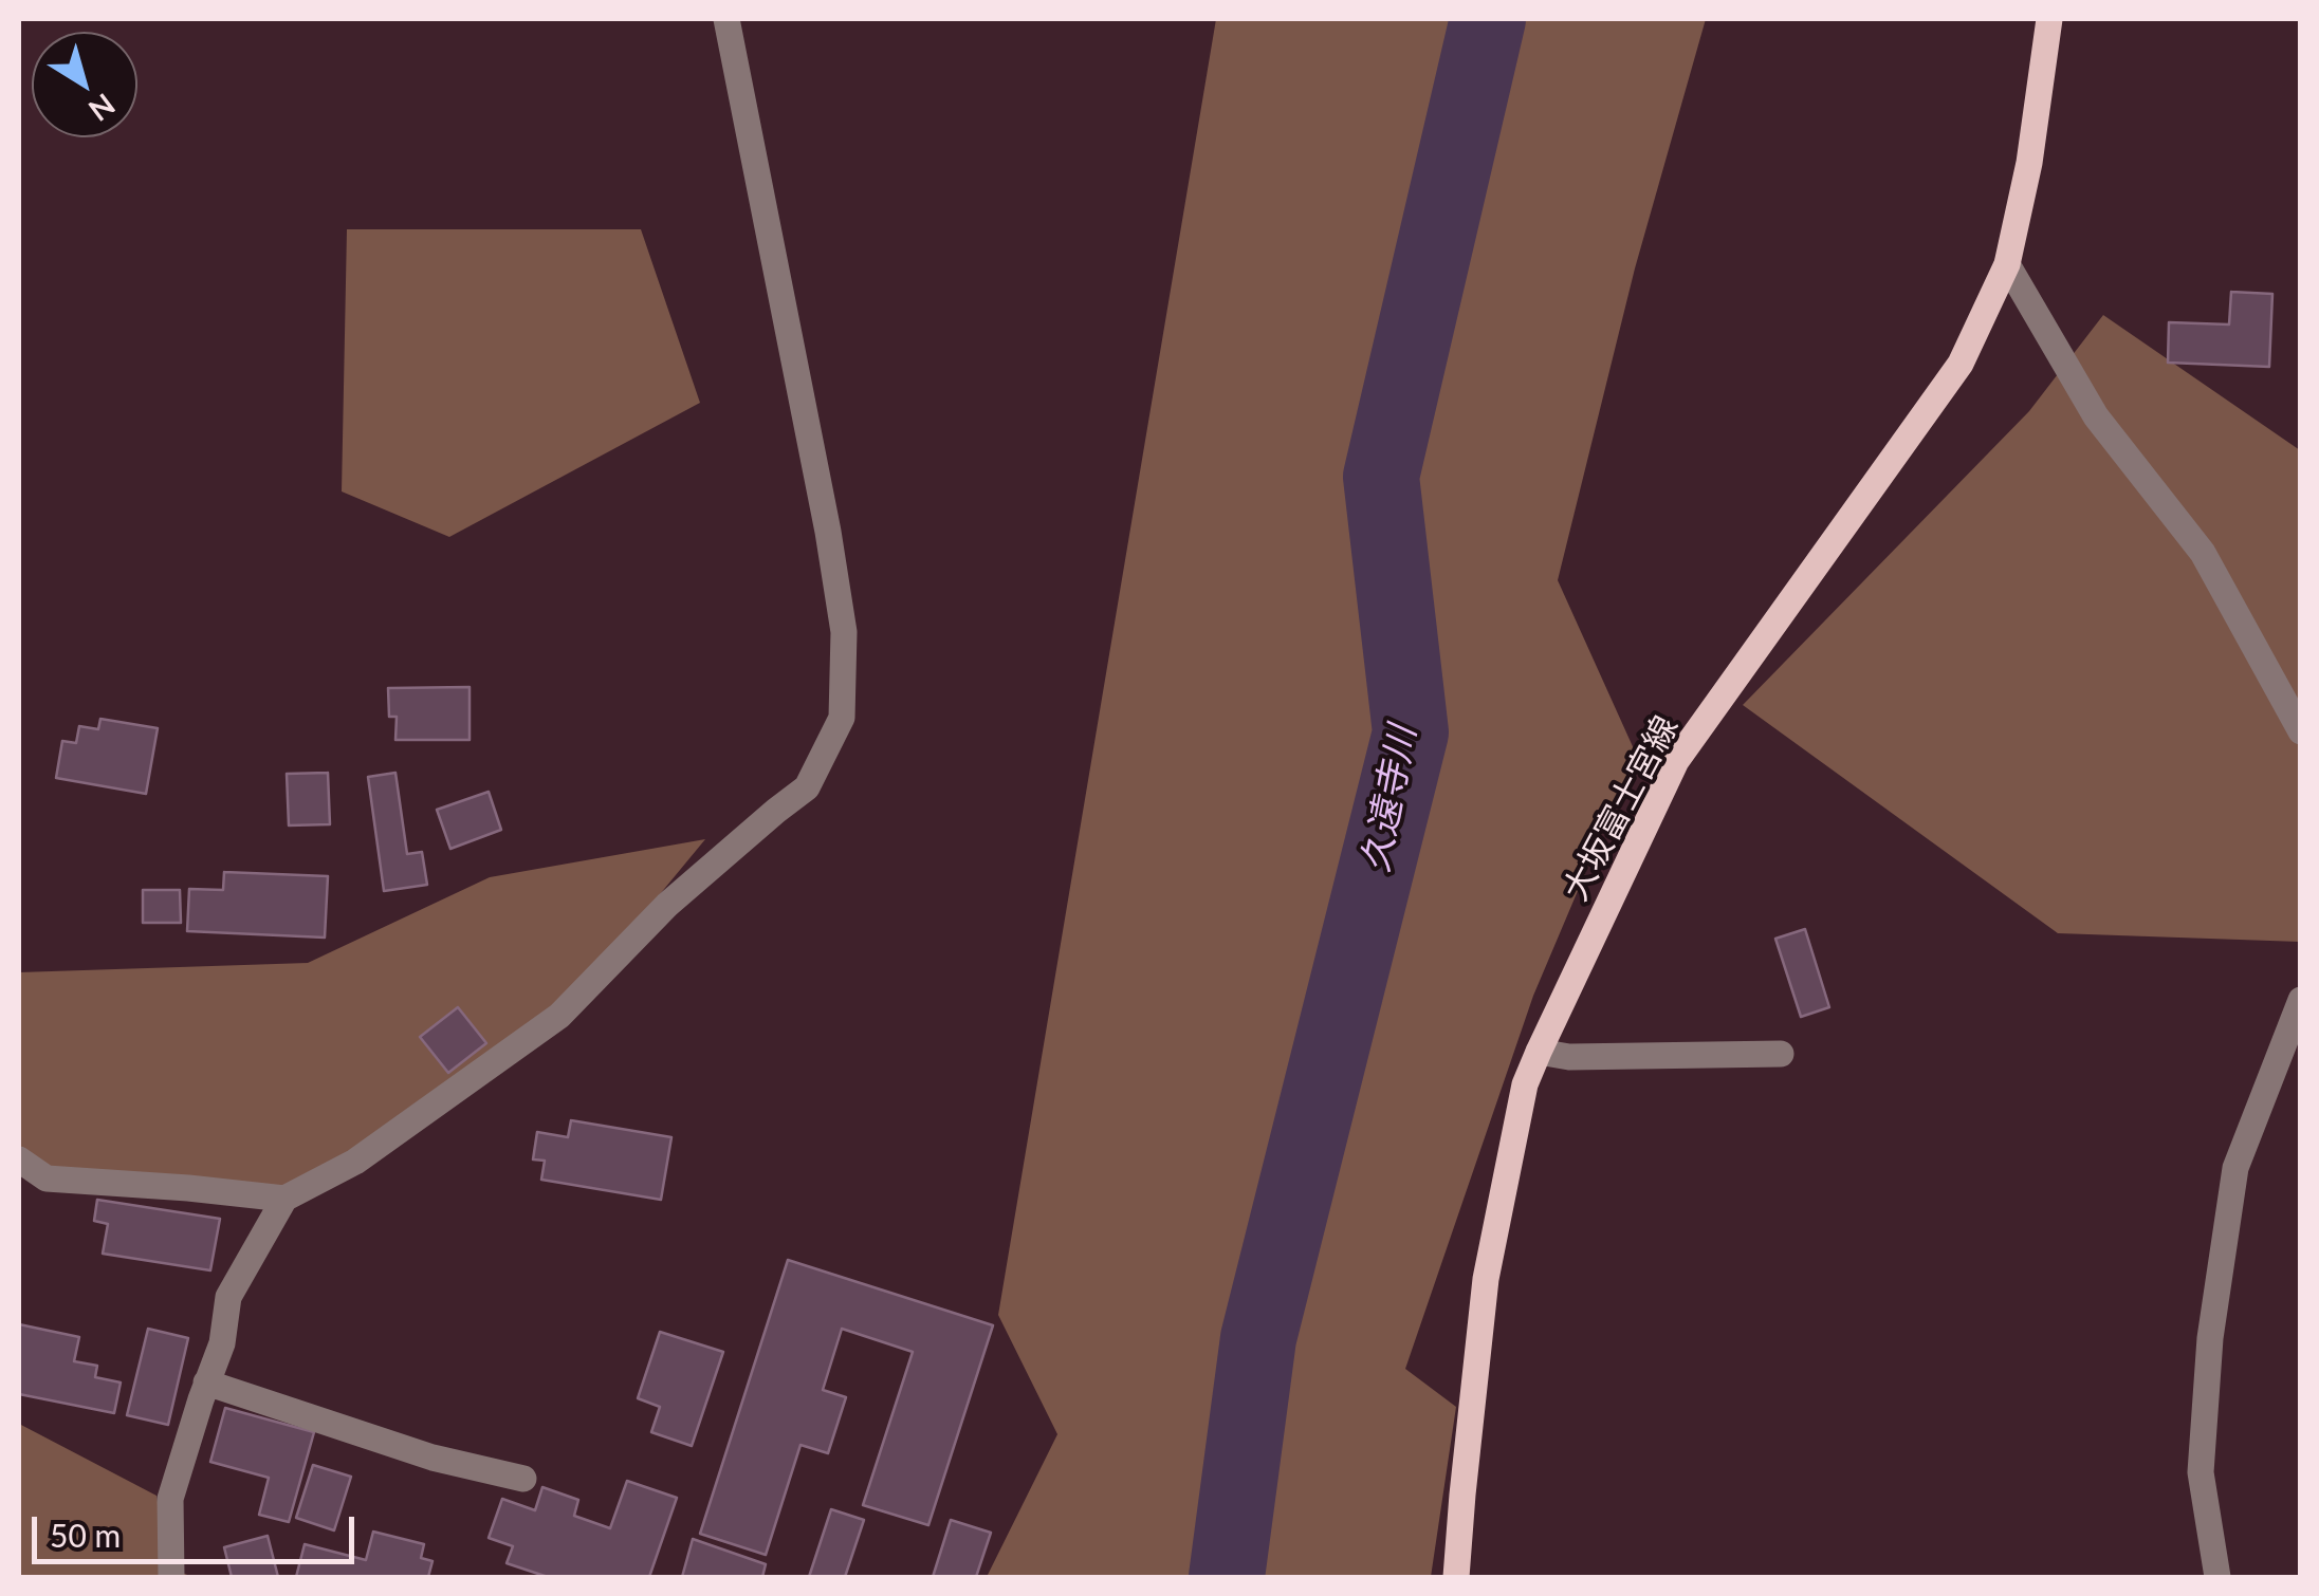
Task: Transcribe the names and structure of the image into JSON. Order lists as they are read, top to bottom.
{
  "streets": {
    "main road": ["大坂富士宮線"]
  },
  "water": ["久遠寺川"],
  "scale_bar": "50 m",
  "north": "bottom right"
}
